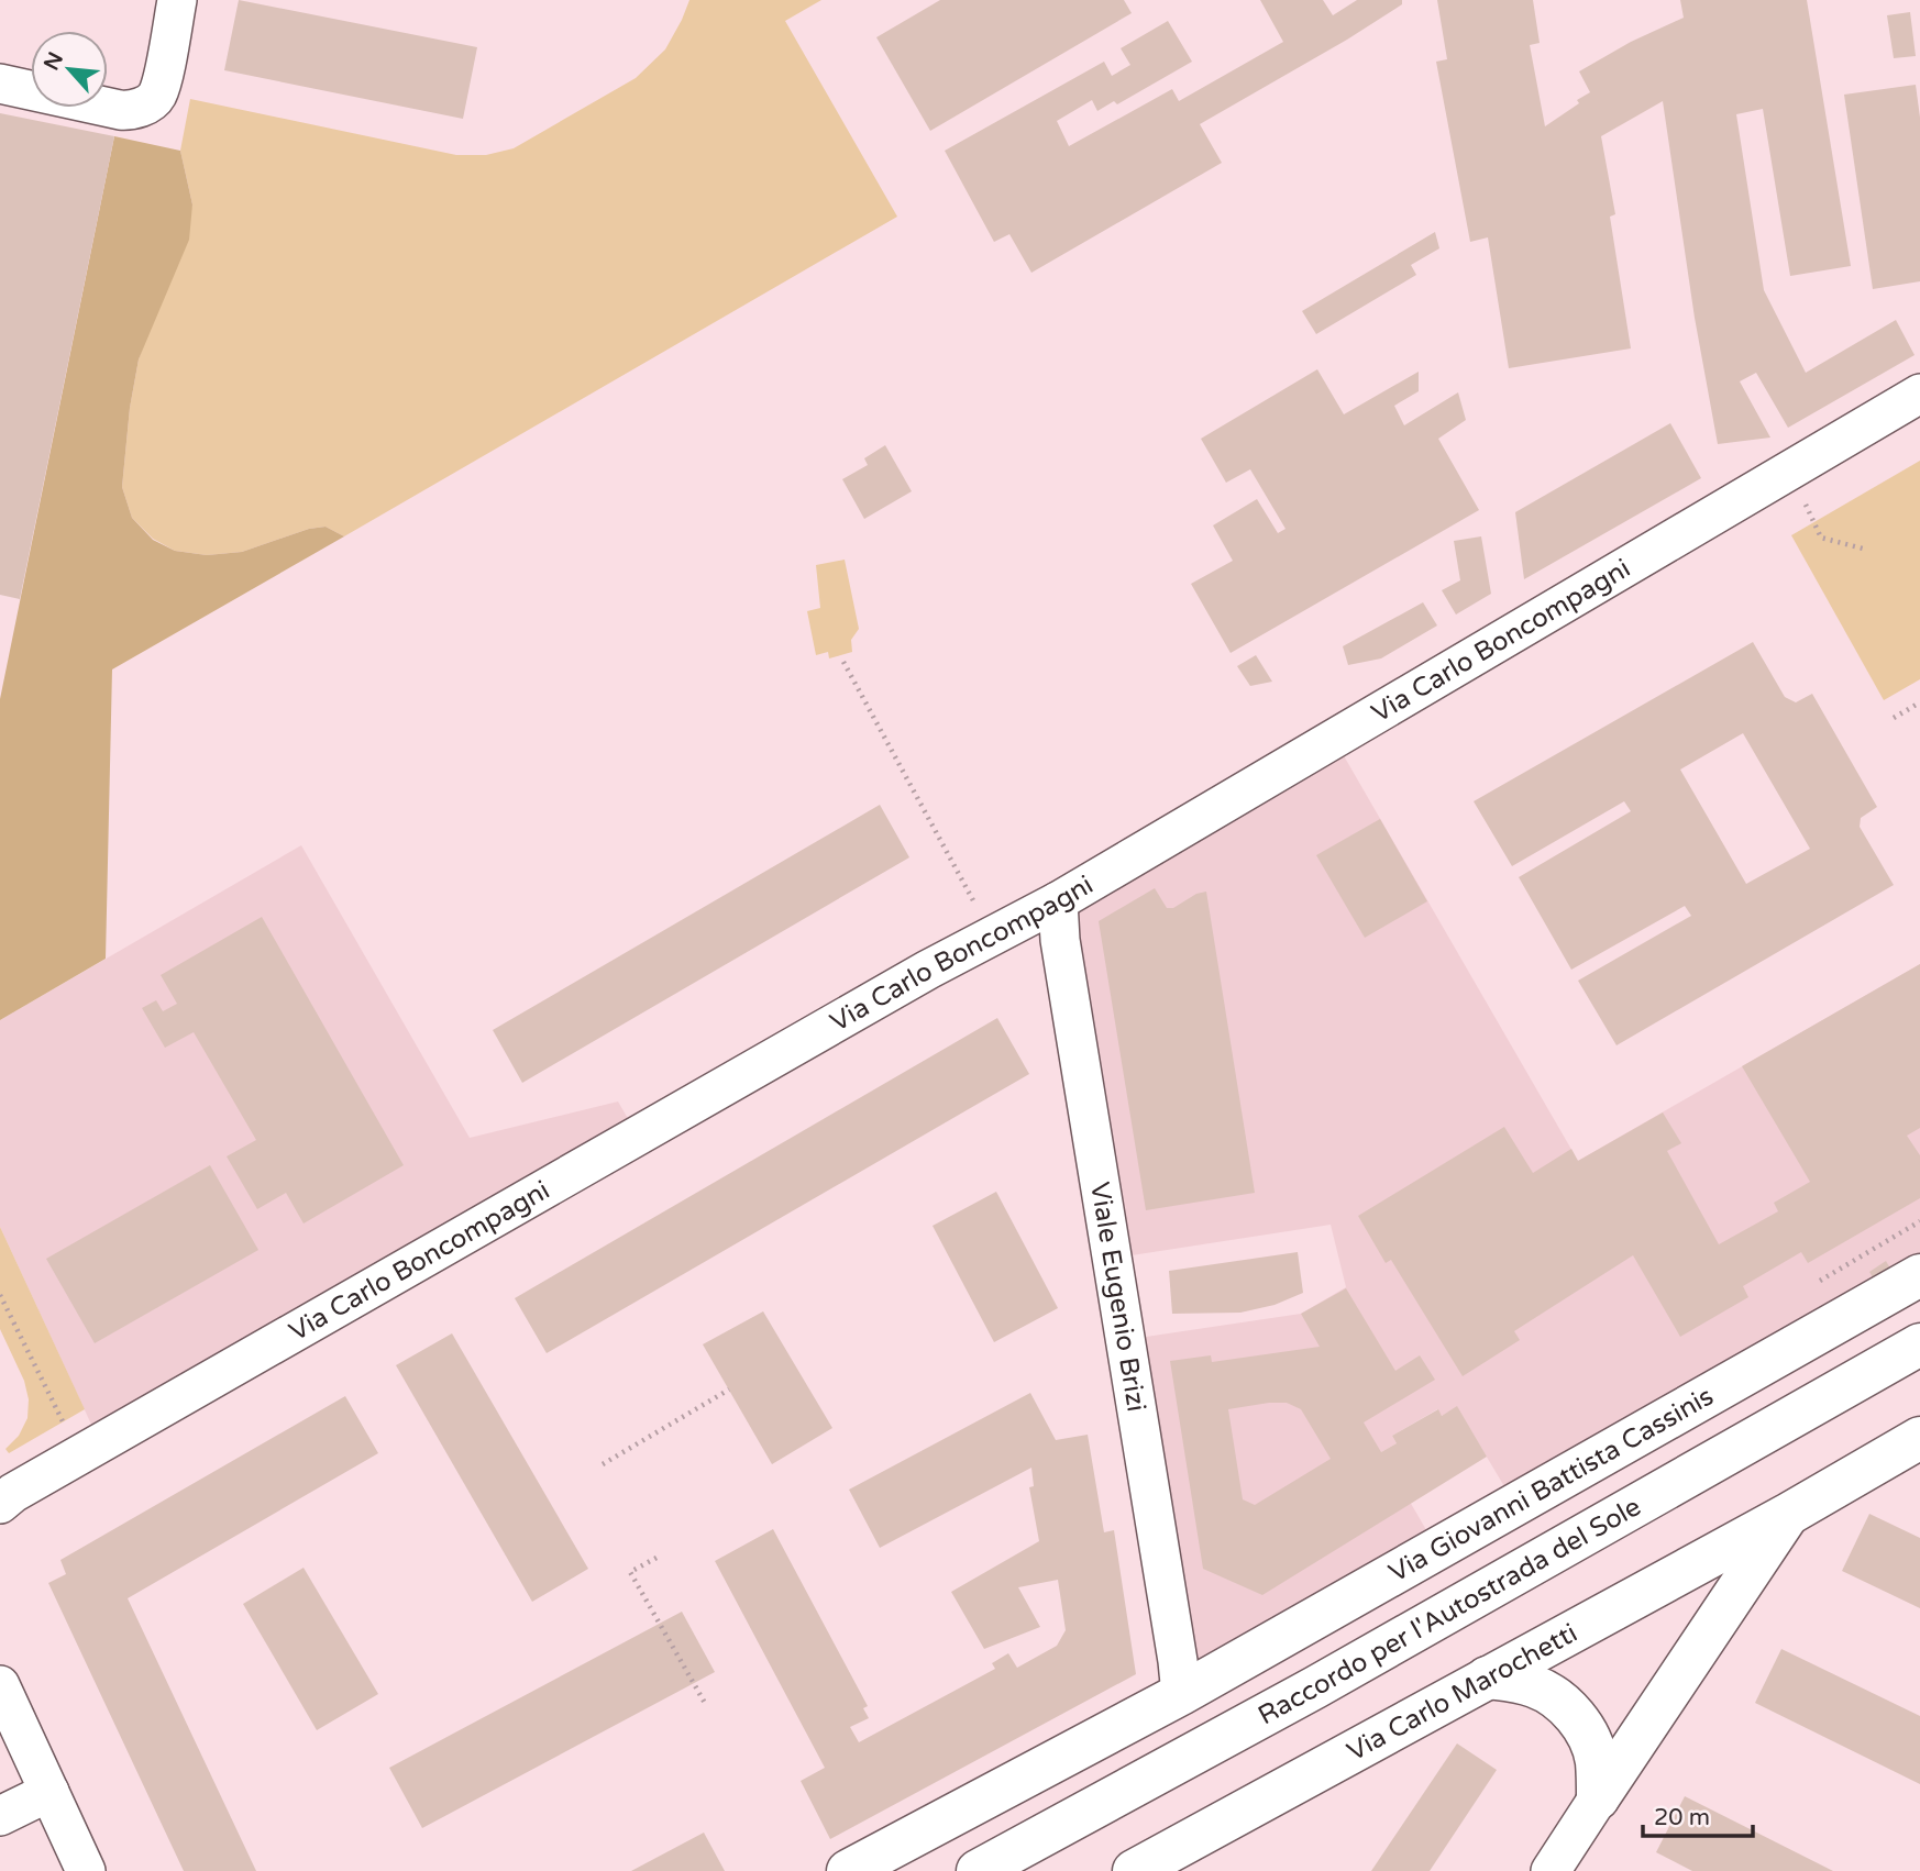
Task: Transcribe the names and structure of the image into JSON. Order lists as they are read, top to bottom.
{
  "streets": {
    "main road": ["Via Giovanni Battista Cassinis", "Raccordo per l'Autostrada del Sole", "Via Carlo Marochetti"],
    "street": ["Via Carlo Boncompagni", "Viale Eugenio Brizi"]
  },
  "crossings": [
    ["Via Carlo Boncompagni", "Viale Eugenio Brizi"],
    ["Viale Eugenio Brizi", "Via Giovanni Battista Cassinis"]
  ],
  "scale_bar": "20 m",
  "north": "top left"
}
